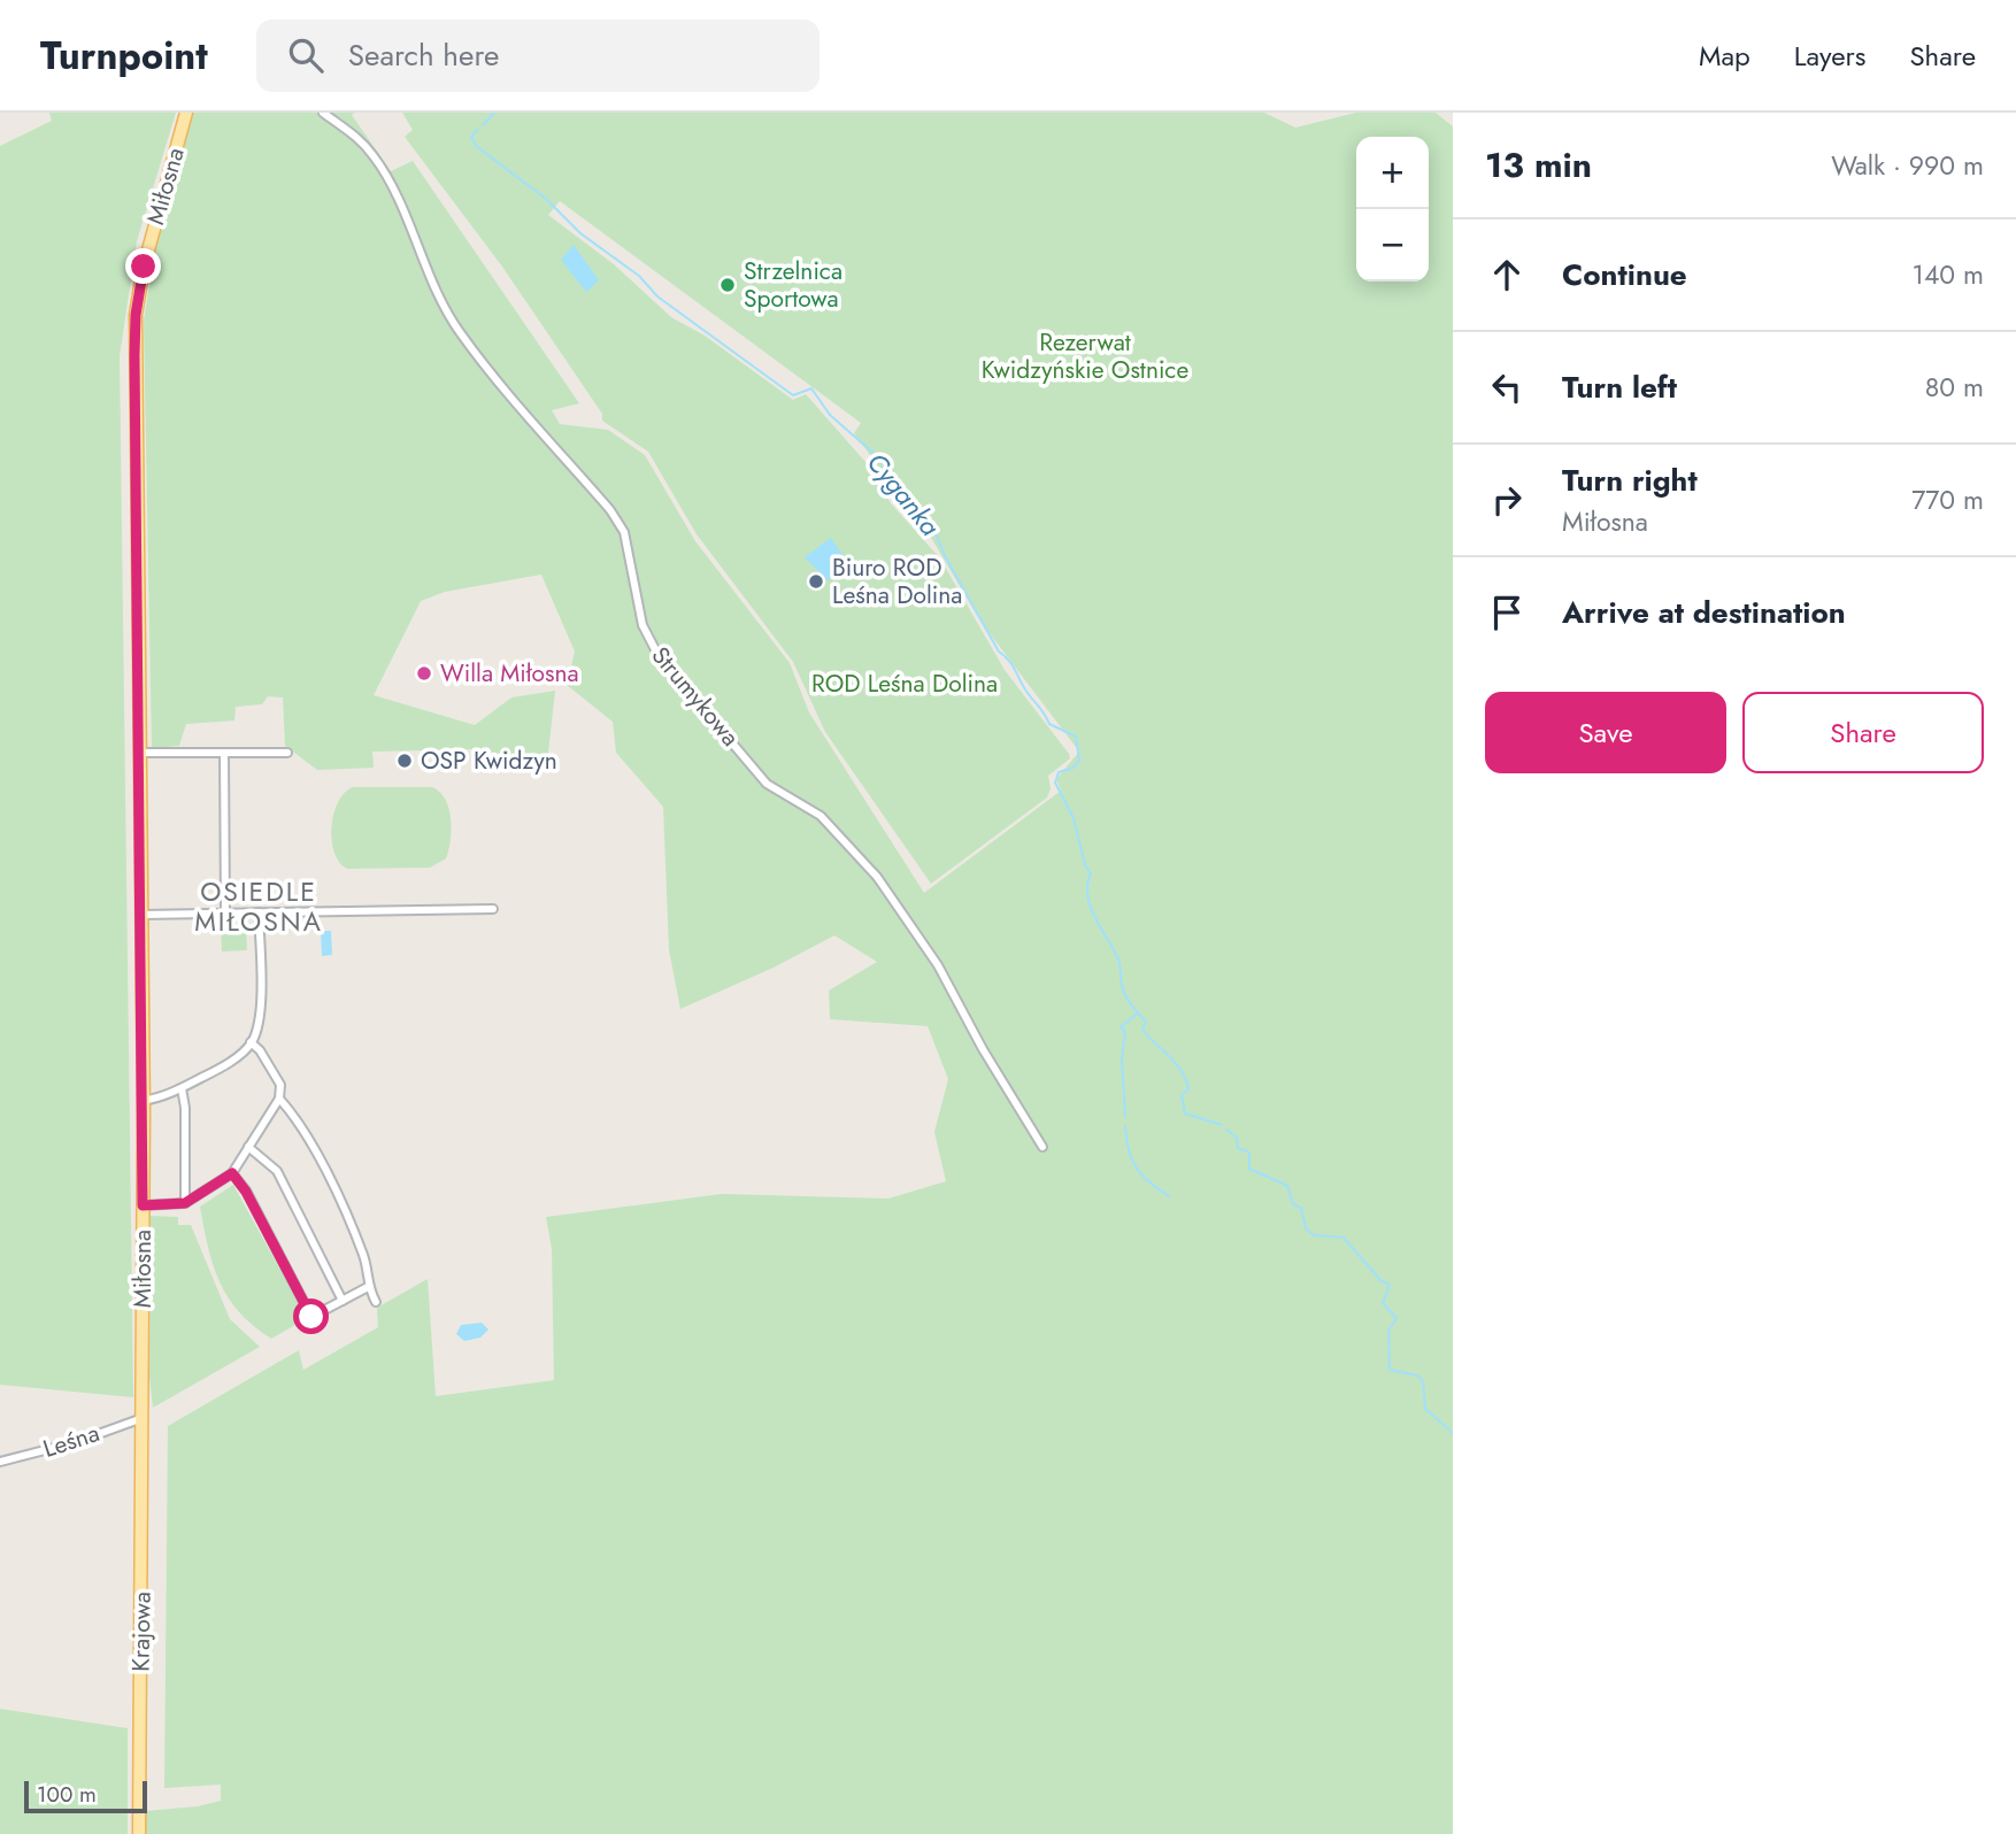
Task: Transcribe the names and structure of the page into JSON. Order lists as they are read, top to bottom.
{
  "streets": {
    "main road": ["Miłosna", "Krajowa"],
    "street": ["Strumykowa", "Leśna"]
  },
  "crossings": [
    ["Miłosna", "Leśna"],
    ["Miłosna", "Krajowa"],
    ["Leśna", "Krajowa"]
  ],
  "districts": ["OSIEDLE MIŁOSNA"],
  "water": ["Cyganka"],
  "parks": ["Rezerwat Kwidzyńskie Ostnice", "ROD Leśna Dolina"],
  "places": [
    "Strzelnica Sportowa",
    "Biuro ROD Leśna Dolina",
    "Willa Miłosna",
    "OSP Kwidzyn"
  ],
  "scale_bar": "100 m",
  "page": {
    "header": "Turnpoint",
    "search": "Search here",
    "nav": ["Map", "Layers", "Share"],
    "heading": ["13 min", "Walk · 990 m"],
    "map_buttons": ["+", "−"],
    "list": [
      ["Continue", "140 m"],
      ["Turn left", "80 m"],
      ["Turn right", "Miłosna", "770 m"],
      "Arrive at destination"
    ],
    "buttons": ["Save", "Share"],
    "scale": "100 m"
  }
}
